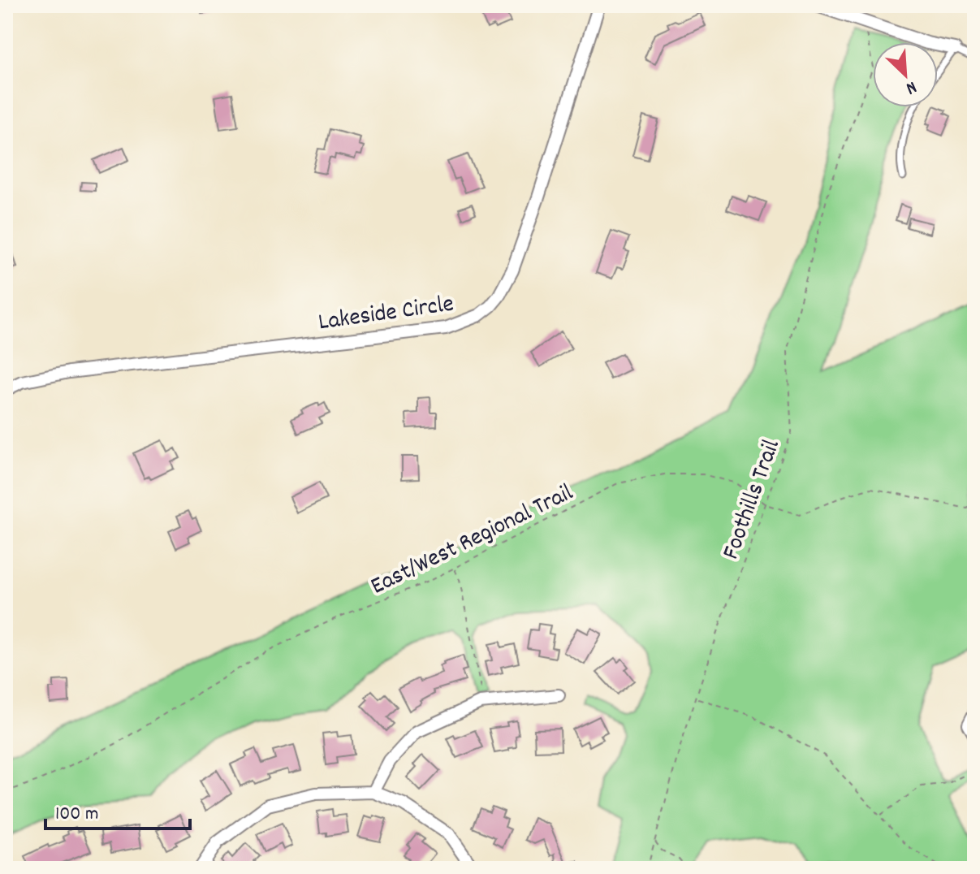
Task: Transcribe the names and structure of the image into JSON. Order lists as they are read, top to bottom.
{
  "streets": {
    "street": ["Lakeside Circle"],
    "path": ["Foothills Trail", "East/West Regional Trail"]
  },
  "crossings": [
    ["Foothills Trail", "East/West Regional Trail"]
  ],
  "scale_bar": "100 m",
  "north": "bottom right"
}
